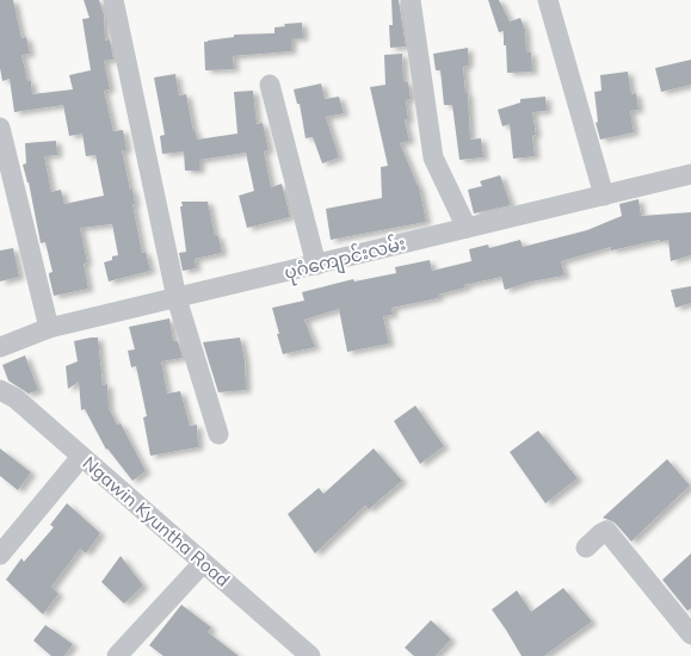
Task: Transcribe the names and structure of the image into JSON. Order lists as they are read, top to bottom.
{
  "streets": {
    "street": ["ပုဂံကျောင်းလမ်း", "Ngawin Kyuntha Road"]
  }
}
